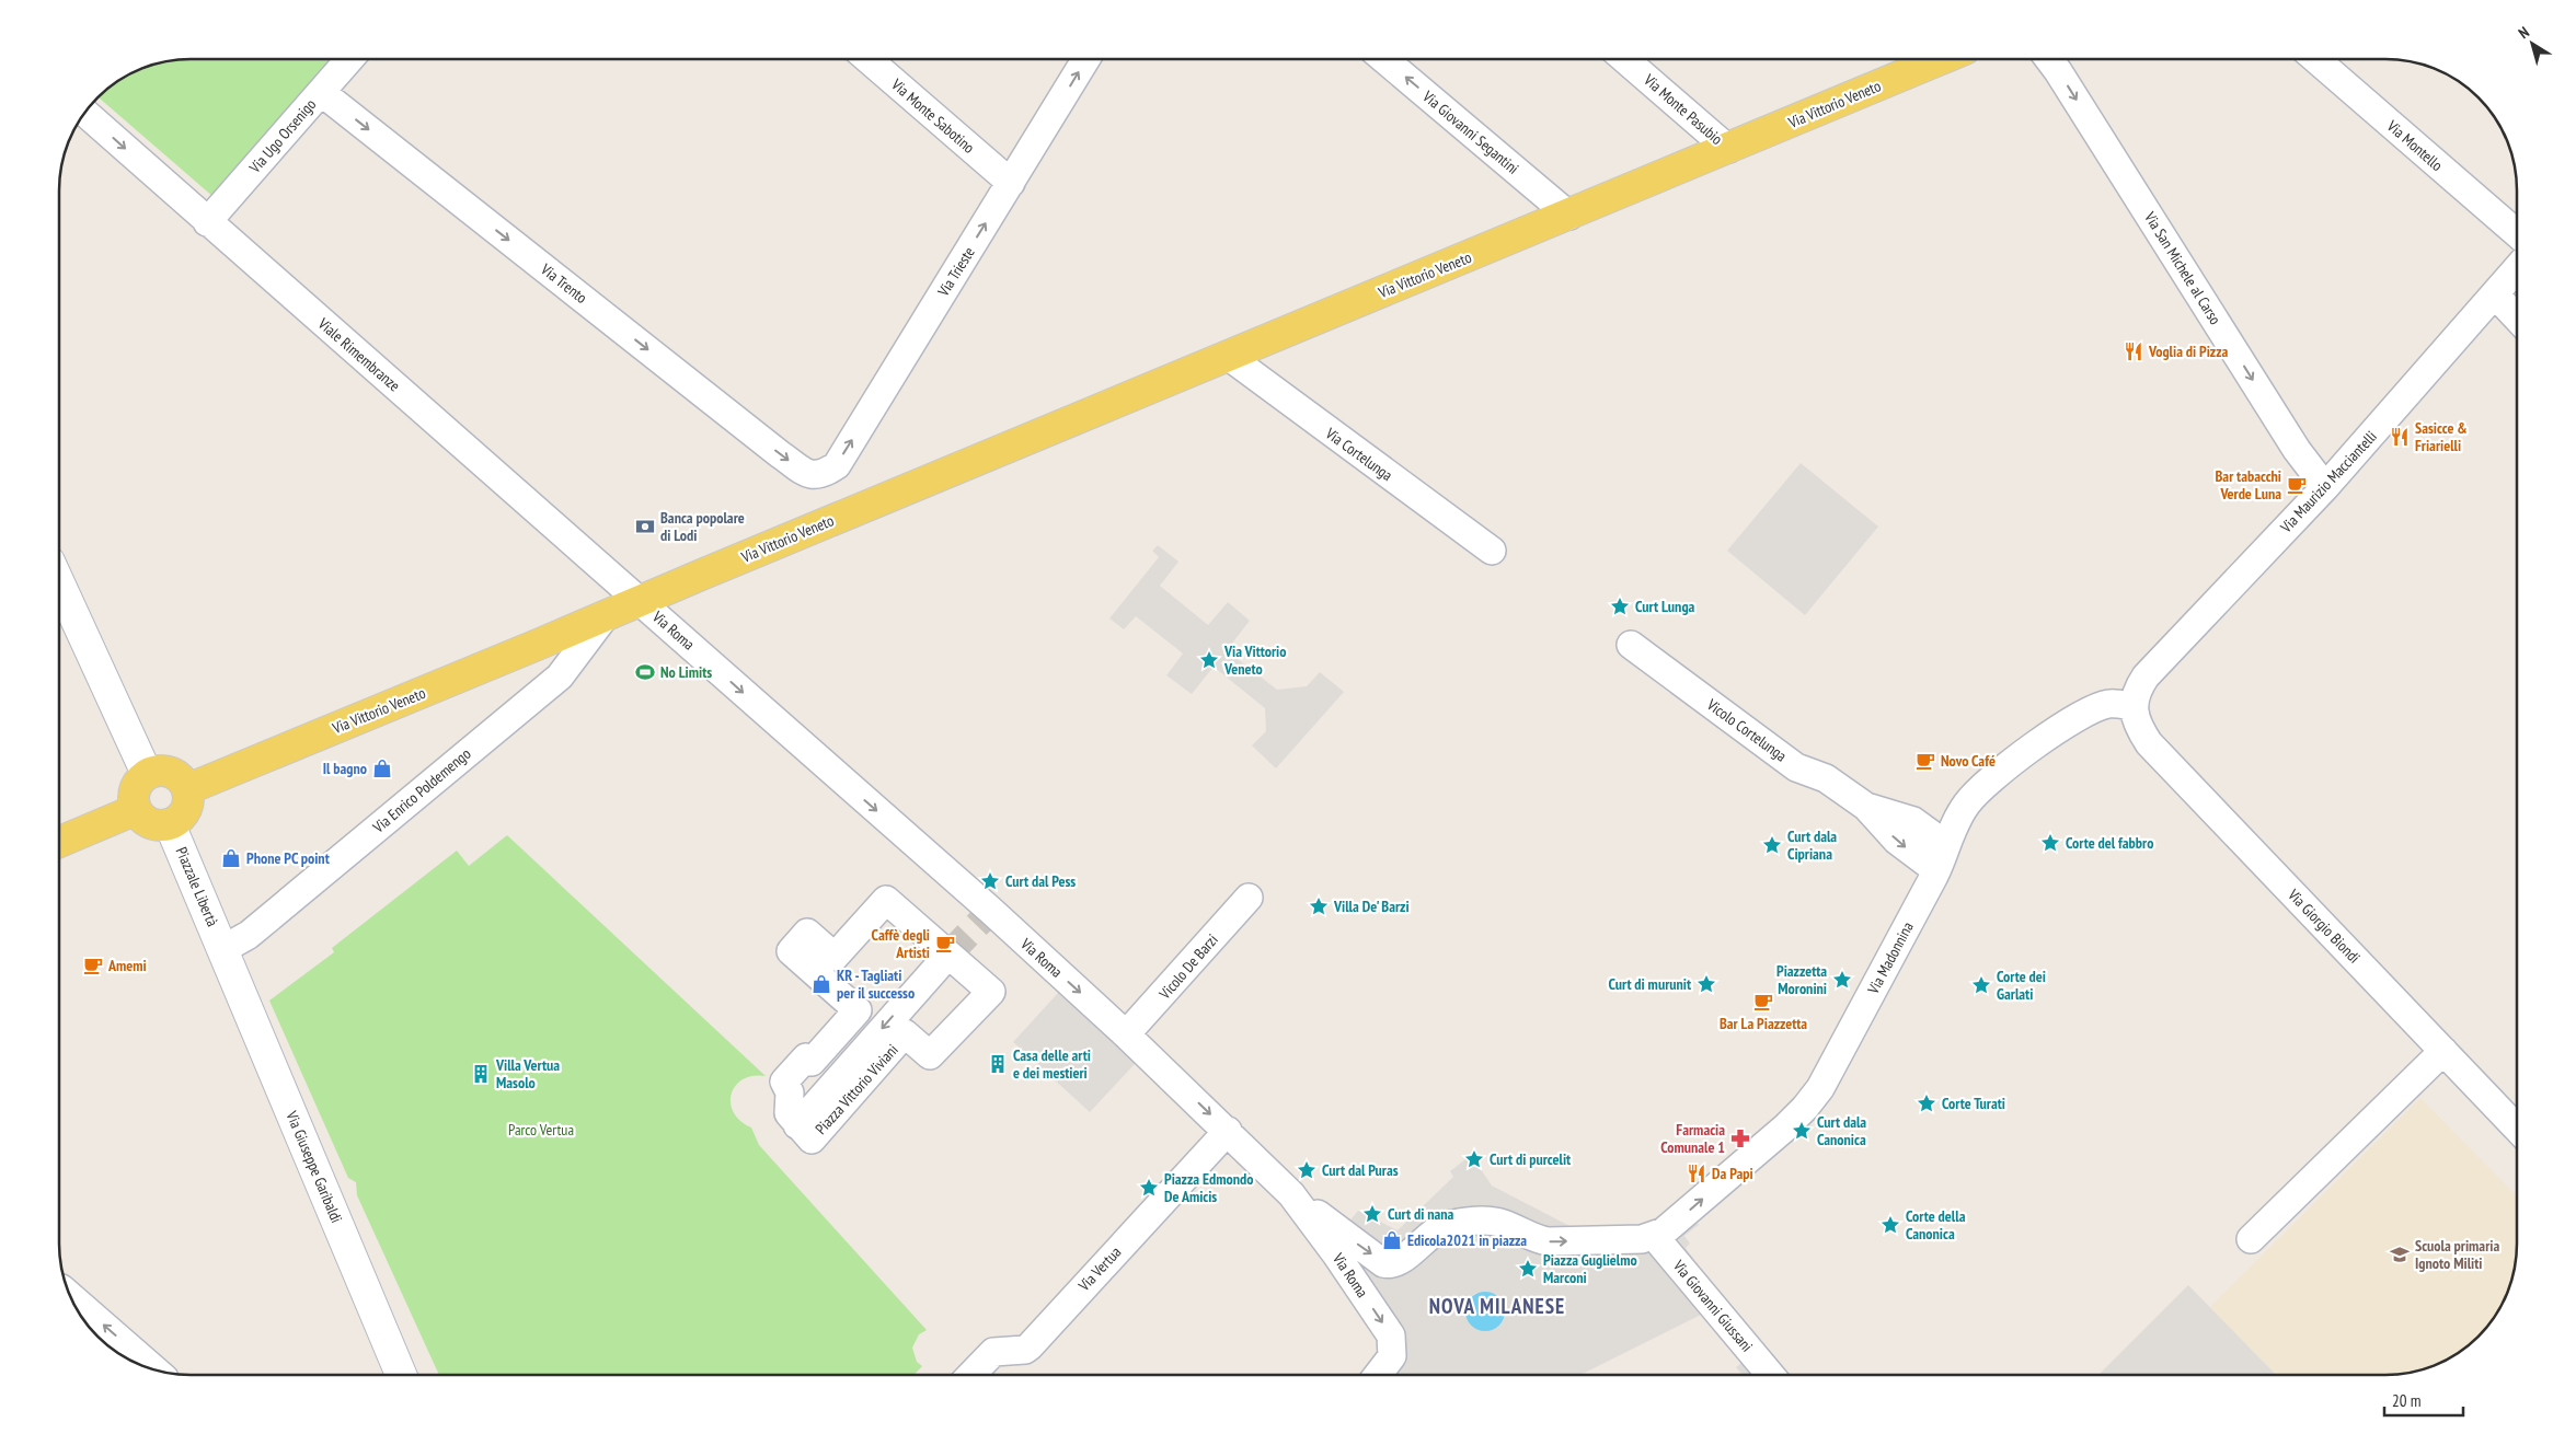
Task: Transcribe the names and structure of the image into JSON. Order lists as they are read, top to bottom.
{
  "streets": {
    "main road": ["Via Vittorio Veneto", "Piazzale Libertà", "Via Giuseppe Garibaldi"],
    "street": [
      "Via Monte Pasubio",
      "Via Monte Sabotino",
      "Via Giovanni Segantini",
      "Via Ugo Orsenigo",
      "Via Montello",
      "Via San Michele al Carso",
      "Via Trieste",
      "Via Trento",
      "Viale Rimembranze",
      "Via Cortelunga",
      "Via Maurizio Macciantelli",
      "Via Roma",
      "Vicolo Cortelunga",
      "Via Enrico Poldemengo",
      "Via Giorgio Biondi",
      "Via Madonnina",
      "Vicolo De Barzi",
      "Piazza Vittorio Viviani",
      "Via Vertua",
      "Via Giovanni Giussani"
    ]
  },
  "crossings": [
    ["Via Vittorio Veneto", "Via Monte Pasubio"],
    ["Via Vittorio Veneto", "Via Giovanni Segantini"],
    ["Via Vittorio Veneto", "Viale Rimembranze"],
    ["Via Vittorio Veneto", "Via Cortelunga"],
    ["Via Vittorio Veneto", "Via Roma"],
    ["Via Vittorio Veneto", "Via Enrico Poldemengo"],
    ["Via Vittorio Veneto", "Piazzale Libertà"],
    ["Via Monte Sabotino", "Via Trieste"],
    ["Via Ugo Orsenigo", "Via Trento"],
    ["Via Ugo Orsenigo", "Viale Rimembranze"],
    ["Via San Michele al Carso", "Via Maurizio Macciantelli"],
    ["Via Trieste", "Via Trento"],
    ["Viale Rimembranze", "Via Roma"],
    ["Via Maurizio Macciantelli", "Via Giorgio Biondi"],
    ["Via Maurizio Macciantelli", "Via Madonnina"],
    ["Via Roma", "Vicolo De Barzi"],
    ["Via Roma", "Via Vertua"],
    ["Vicolo Cortelunga", "Via Madonnina"],
    ["Via Enrico Poldemengo", "Piazzale Libertà"],
    ["Via Enrico Poldemengo", "Via Giuseppe Garibaldi"],
    ["Piazzale Libertà", "Via Giuseppe Garibaldi"],
    ["Via Giorgio Biondi", "Via Madonnina"],
    ["Via Madonnina", "Via Giovanni Giussani"]
  ],
  "one_way": [
    "Via Giovanni Segantini",
    "Via San Michele al Carso",
    "Via Trieste",
    "Via Trento",
    "Via Roma",
    "Via Madonnina"
  ],
  "districts": ["NOVA MILANESE"],
  "parks": ["Parco Vertua"],
  "places": {
    "restaurant": ["Voglia di Pizza", "Sasicce & Friarielli", "Da Papi"],
    "cafe": [
      "Bar tabacchi Verde Luna",
      "Novo Café",
      "Caffè degli Artisti",
      "Amemi",
      "Bar La Piazzetta"
    ],
    "bank": ["Banca popolare di Lodi"],
    "place": [
      "Curt Lunga",
      "Via Vittorio Veneto",
      "Corte del fabbro",
      "Curt dala Cipriana",
      "Curt dal Pess",
      "Villa De' Barzi",
      "Piazzetta Moronini",
      "Curt di murunit",
      "Corte dei Garlati",
      "Corte Turati",
      "Curt dala Canonica",
      "Curt di purcelit",
      "Curt dal Puras",
      "Piazza Edmondo De Amicis",
      "Curt di nana",
      "Corte della Canonica",
      "Piazza Guglielmo Marconi"
    ],
    "sports": ["No Limits"],
    "shop": [
      "Il bagno",
      "Phone PC point",
      "KR - Tagliati per il successo",
      "Edicola2021 in piazza"
    ],
    "building": ["Casa delle arti e dei mestieri", "Villa Vertua Masolo"],
    "pharmacy": ["Farmacia Comunale 1"],
    "school or university": ["Scuola primaria Ignoto Militi"]
  },
  "scale_bar": "20 m",
  "north": "top left"
}
